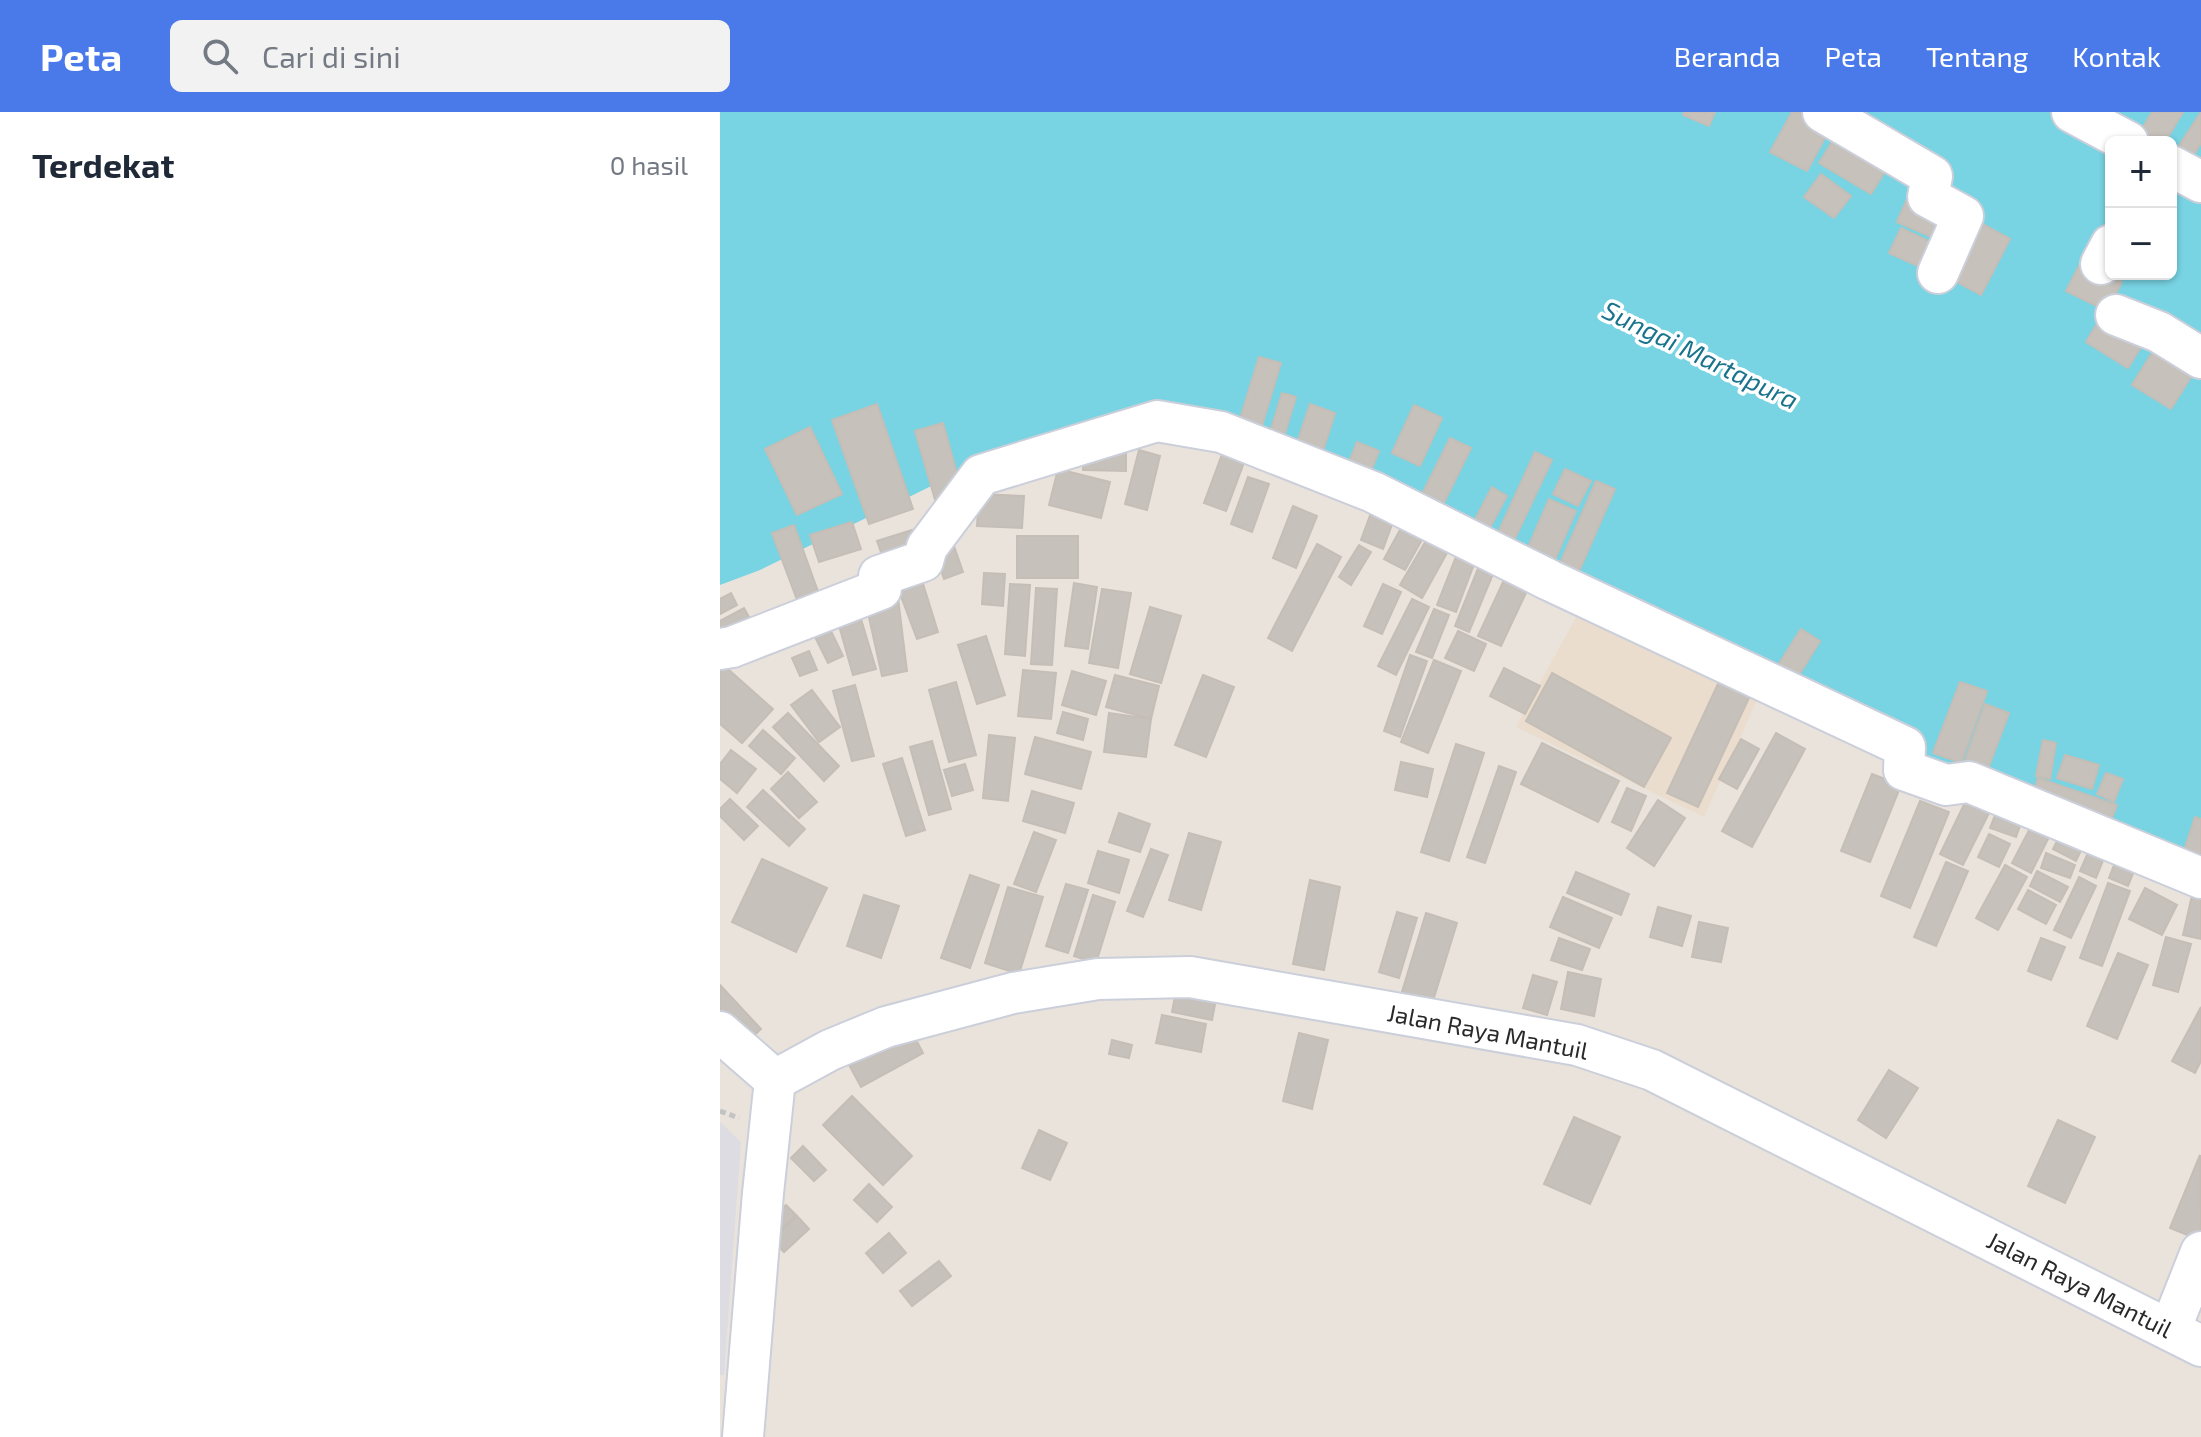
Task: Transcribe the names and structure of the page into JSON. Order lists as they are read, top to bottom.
{
  "streets": {
    "street": ["Jalan Raya Mantuil"]
  },
  "water": ["Sungai Martapura"],
  "page": {
    "header": "Peta",
    "search": "Cari di sini",
    "nav": [
      "Beranda",
      "Peta",
      "Tentang",
      "Kontak"
    ],
    "heading": ["Terdekat", "0 hasil"],
    "map_buttons": ["+", "−"]
  }
}
